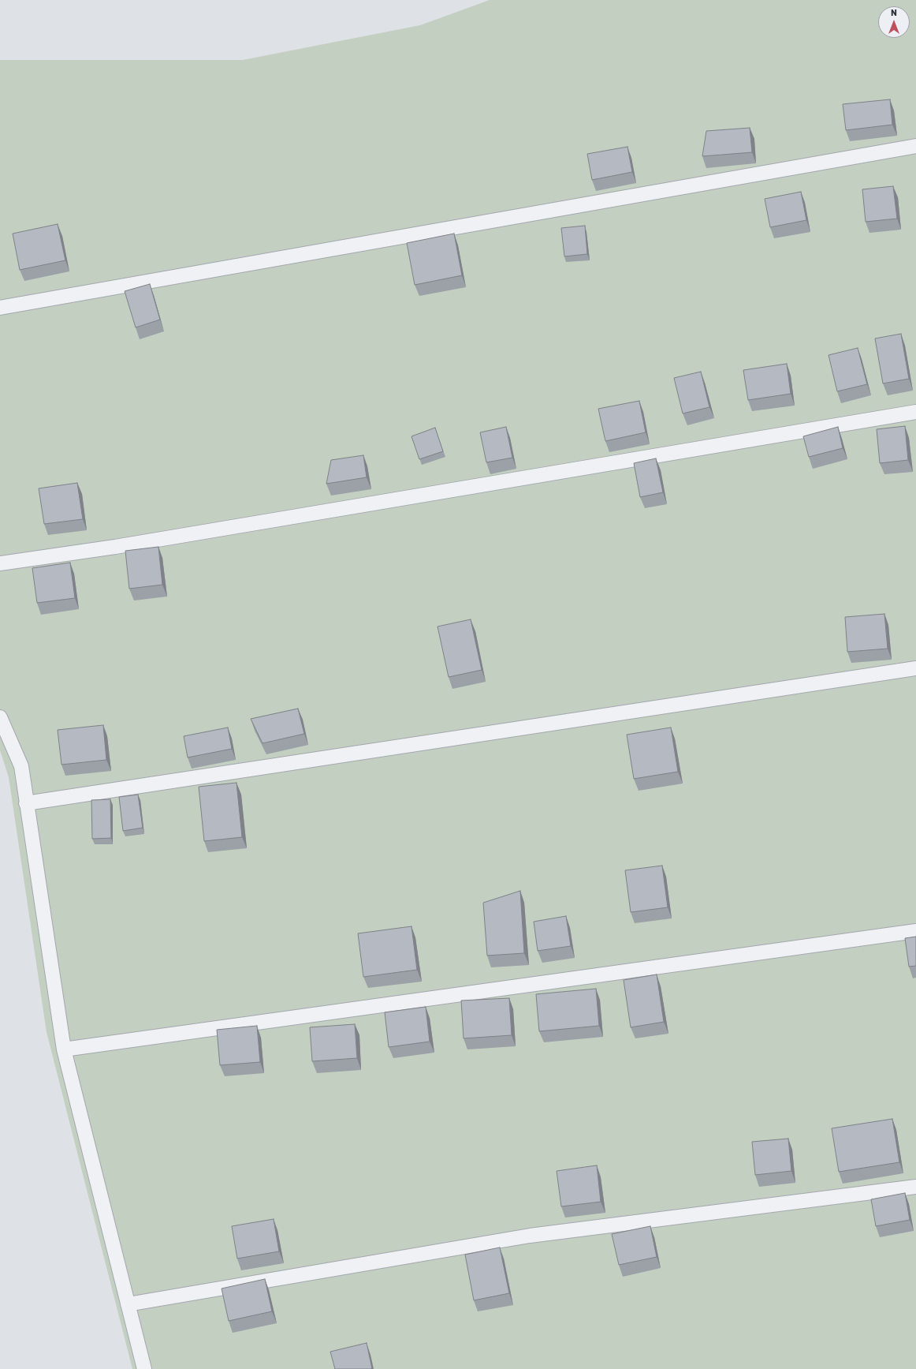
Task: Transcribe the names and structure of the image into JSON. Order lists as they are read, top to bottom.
{
  "north": "top"
}
